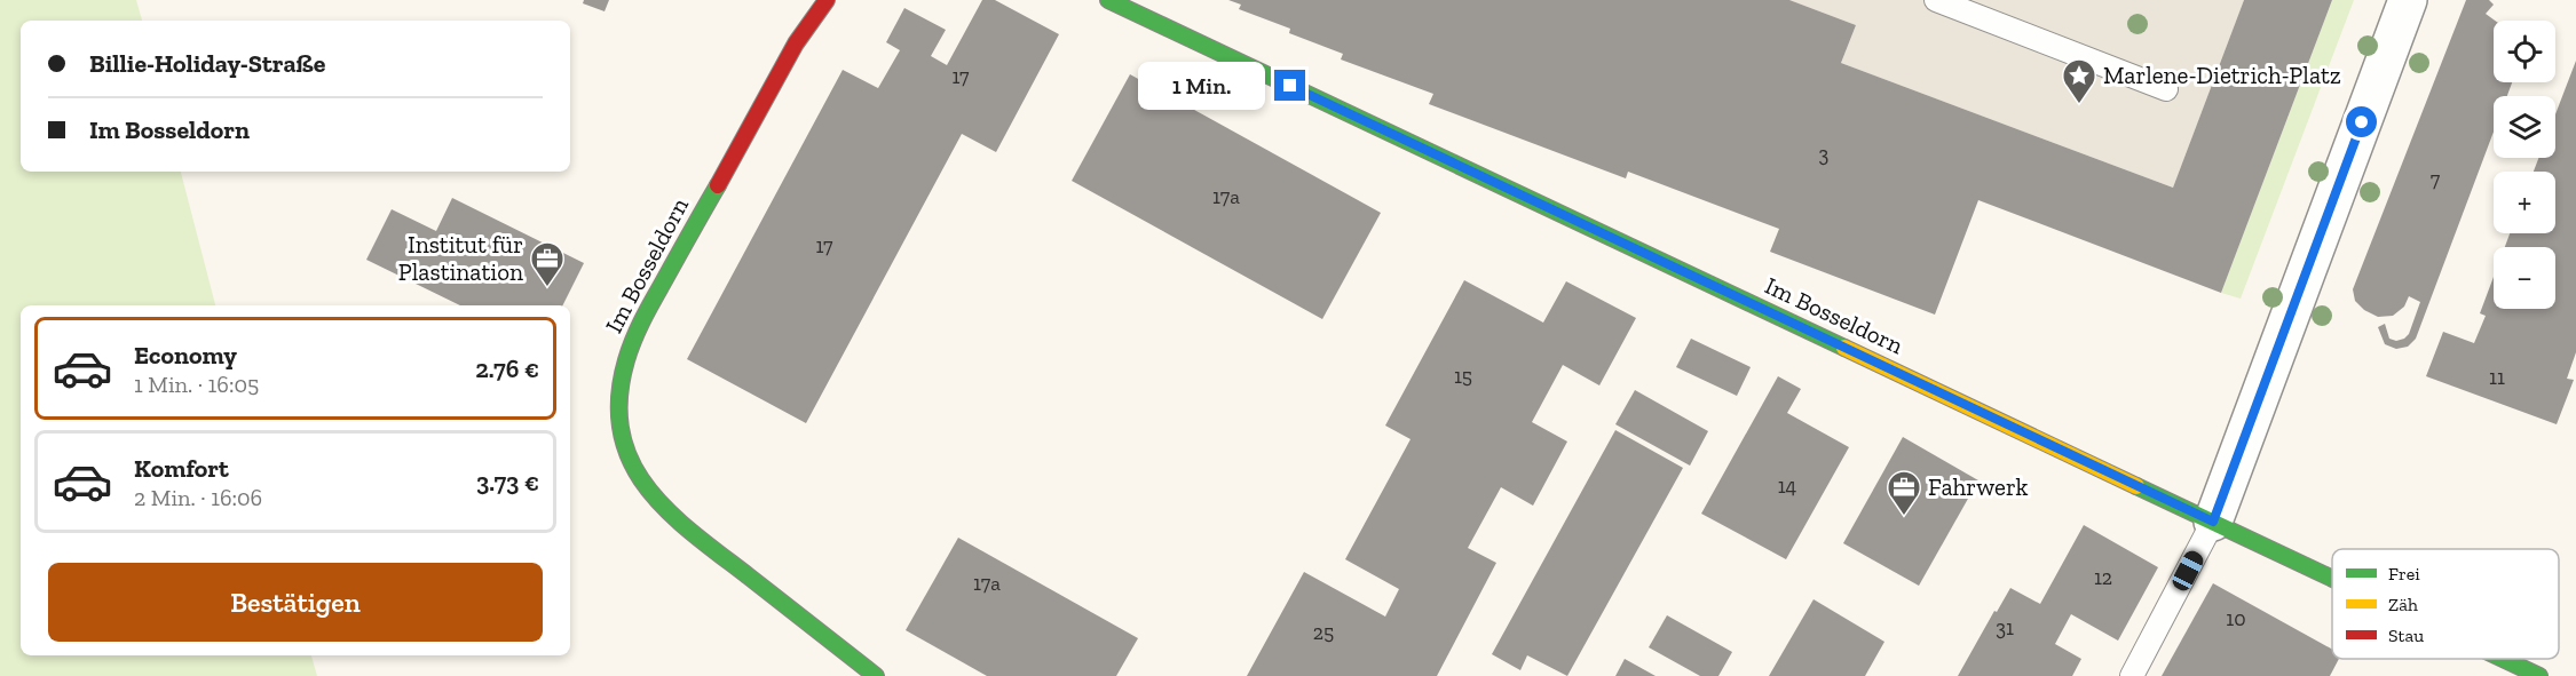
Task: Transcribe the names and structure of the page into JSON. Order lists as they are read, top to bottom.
{
  "streets": {
    "street": ["Im Bosseldorn"]
  },
  "places": {
    "place": ["Marlene-Dietrich-Platz"],
    "office": ["Institut für Plastination", "Fahrwerk"]
  },
  "house_numbers": [
    "17",
    "3",
    "7",
    "17a",
    "17",
    "15",
    "11",
    "14",
    "12",
    "17a",
    "10",
    "31",
    "25"
  ],
  "legend": ["Frei", "Zäh", "Stau"],
  "page": {
    "map_buttons": ["+", "−"],
    "banner": ["Billie-Holiday-Straße", "Im Bosseldorn"],
    "bubble": "1 Min.",
    "list": [
      {
        "name": "Economy",
        "note": "1 Min. · 16:05",
        "value": "2.76 €"
      },
      {
        "name": "Komfort",
        "note": "2 Min. · 16:06",
        "value": "3.73 €"
      }
    ],
    "buttons": "Bestätigen"
  }
}
